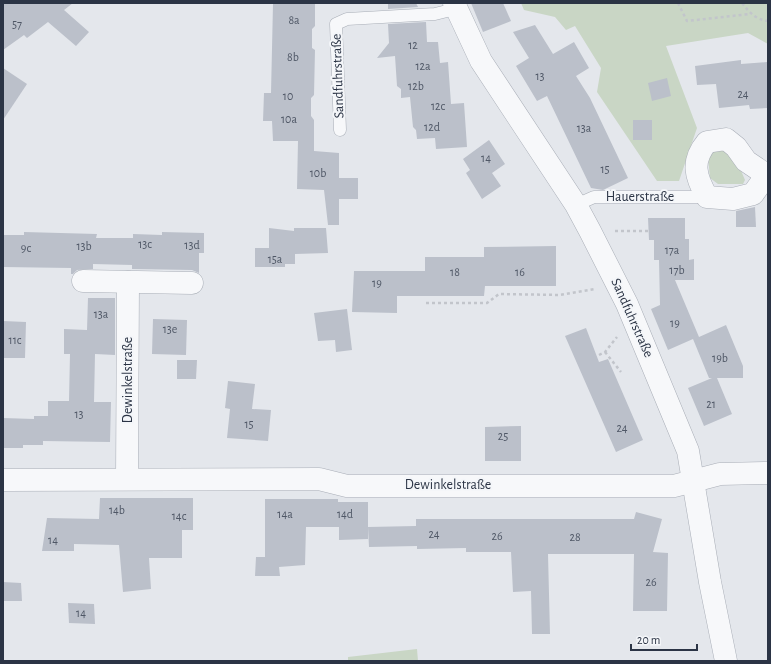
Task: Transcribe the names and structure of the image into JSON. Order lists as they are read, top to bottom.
{
  "streets": {
    "street": ["Sandfuhrstraße", "Hauerstraße", "Dewinkelstraße"]
  },
  "crossings": [
    ["Sandfuhrstraße", "Hauerstraße"],
    ["Sandfuhrstraße", "Dewinkelstraße"]
  ],
  "house_numbers": [
    "8a",
    "57",
    "12",
    "8b",
    "12a",
    "13",
    "12b",
    "24",
    "10",
    "12c",
    "10a",
    "12d",
    "13a",
    "14",
    "15",
    "10b",
    "13c",
    "13d",
    "13b",
    "9c",
    "17a",
    "15a",
    "17b",
    "18",
    "16",
    "19",
    "13a",
    "19",
    "13e",
    "11c",
    "19b",
    "21",
    "13",
    "15",
    "24",
    "25",
    "14b",
    "14a",
    "14d",
    "14c",
    "24",
    "26",
    "28",
    "14",
    "26",
    "14"
  ],
  "scale_bar": "20 m"
}
